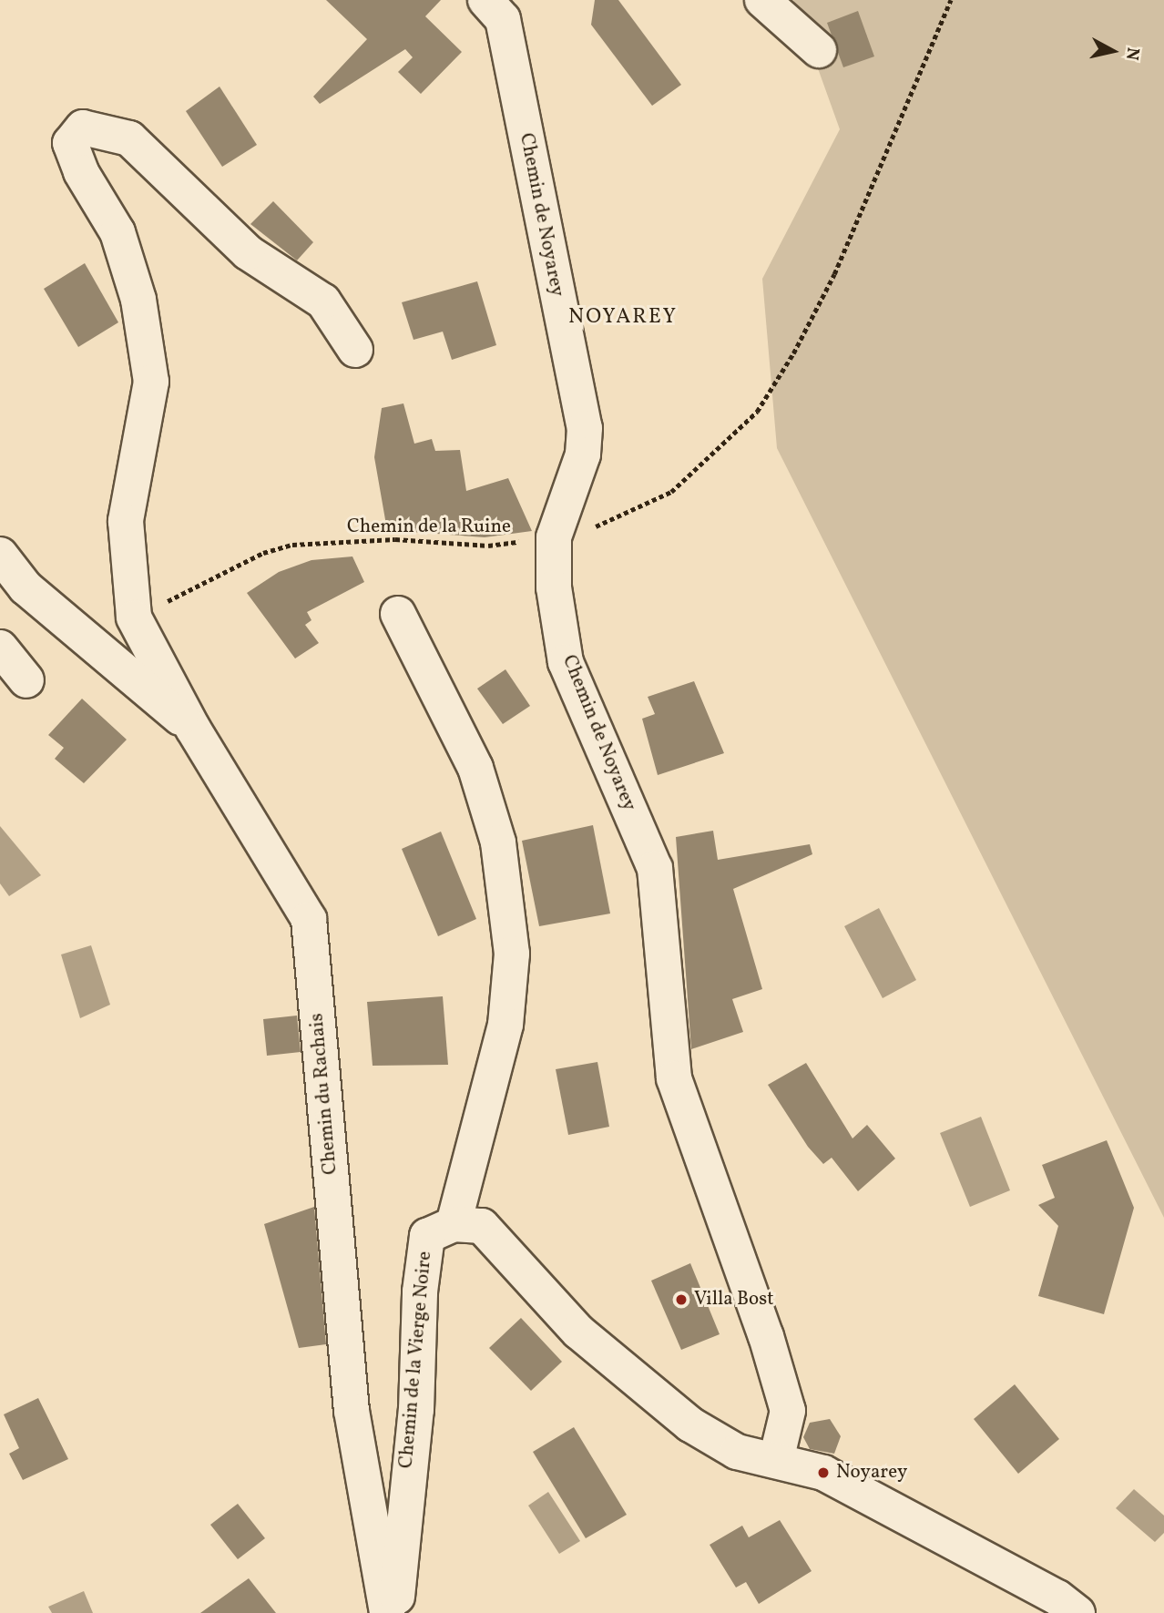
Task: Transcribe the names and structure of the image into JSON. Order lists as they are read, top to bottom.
{
  "streets": {
    "street": ["Chemin de Noyarey", "Chemin du Rachais", "Chemin de la Vierge Noire"],
    "path": ["Chemin de la Ruine"]
  },
  "crossings": [
    ["Chemin de Noyarey", "Chemin de la Ruine"],
    ["Chemin de la Ruine", "Chemin du Rachais"]
  ],
  "districts": ["NOYAREY"],
  "places": ["Villa Bost", "Noyarey"],
  "north": "right"
}
